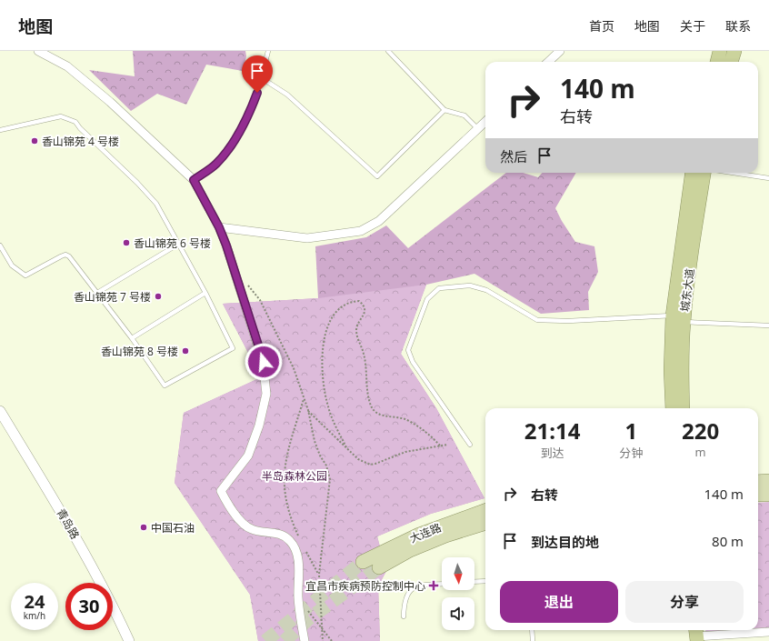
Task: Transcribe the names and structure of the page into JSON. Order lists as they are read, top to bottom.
{
  "streets": {
    "highway": ["城东大道"],
    "main road": ["大连路"],
    "street": ["青岛路"]
  },
  "parks": ["半岛森林公园"],
  "places": {
    "other": [
      "香山锦苑 4 号楼",
      "香山锦苑 6 号楼",
      "香山锦苑 7 号楼",
      "香山锦苑 8 号楼",
      "中国石油"
    ],
    "health": ["宜昌市疾病预防控制中心"]
  },
  "north": "bottom",
  "page": {
    "header": "地图",
    "nav": [
      "首页",
      "地图",
      "关于",
      "联系"
    ],
    "turn": ["140 m", "右转"],
    "then": "然后",
    "eta": [
      "21:14",
      "到达",
      "1",
      "分钟",
      "220",
      "m"
    ],
    "list": [
      {
        "name": "右转",
        "value": "140 m"
      },
      {
        "name": "到达目的地",
        "value": "80 m"
      }
    ],
    "buttons": ["退出", "分享"],
    "speed": "24 km/h",
    "limit": "30"
  }
}
